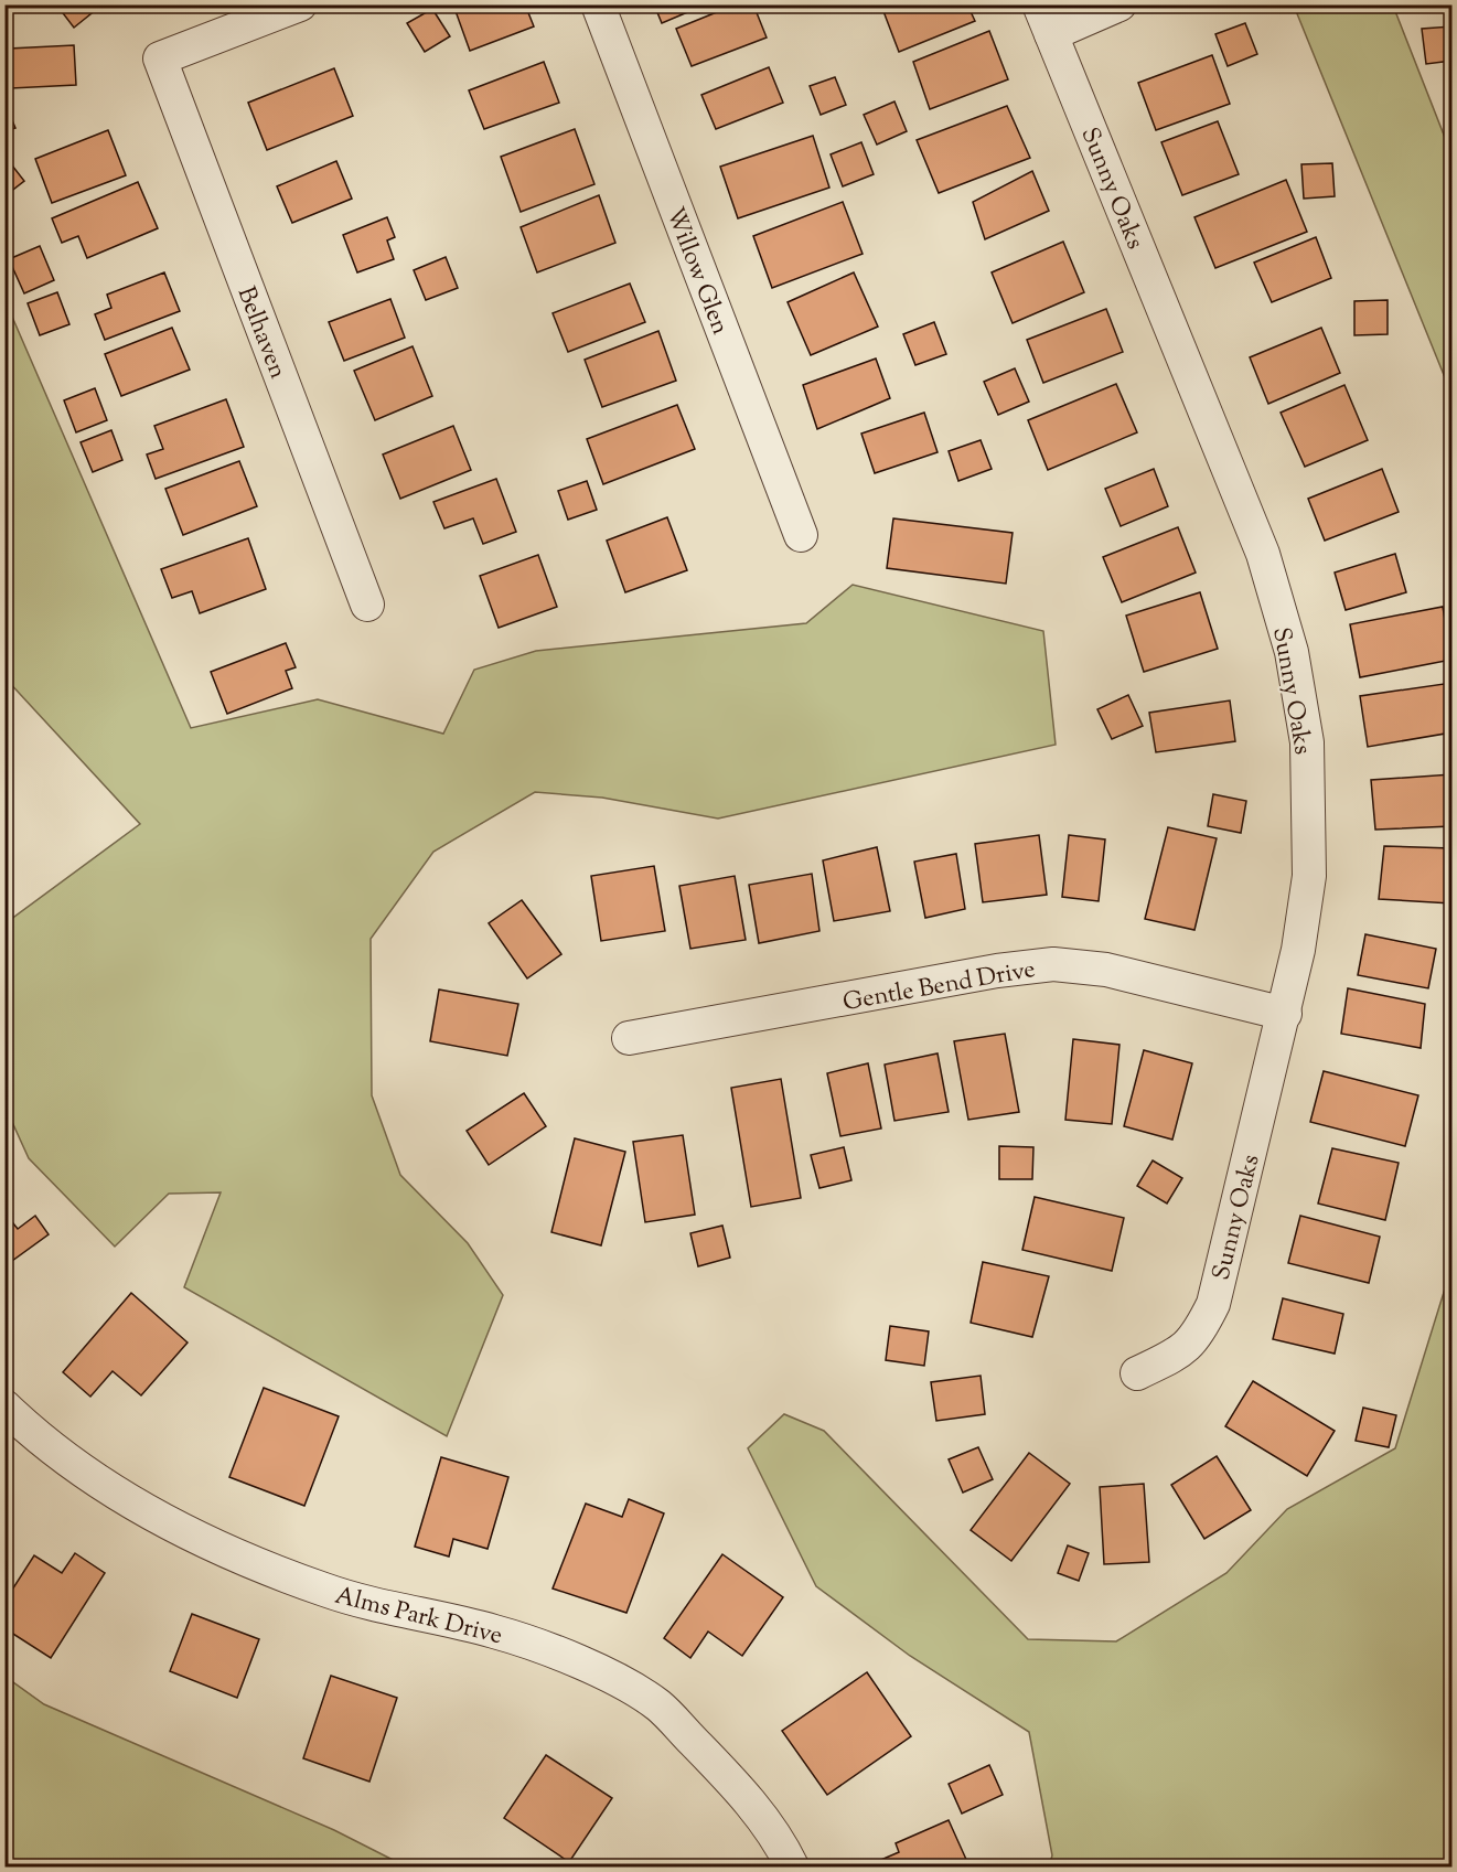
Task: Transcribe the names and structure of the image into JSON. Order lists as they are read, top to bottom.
{
  "streets": {
    "street": [
      "Sunny Oaks",
      "Willow Glen",
      "Belhaven",
      "Gentle Bend Drive",
      "Alms Park Drive"
    ]
  },
  "crossings": [
    ["Sunny Oaks", "Gentle Bend Drive"]
  ]
}
